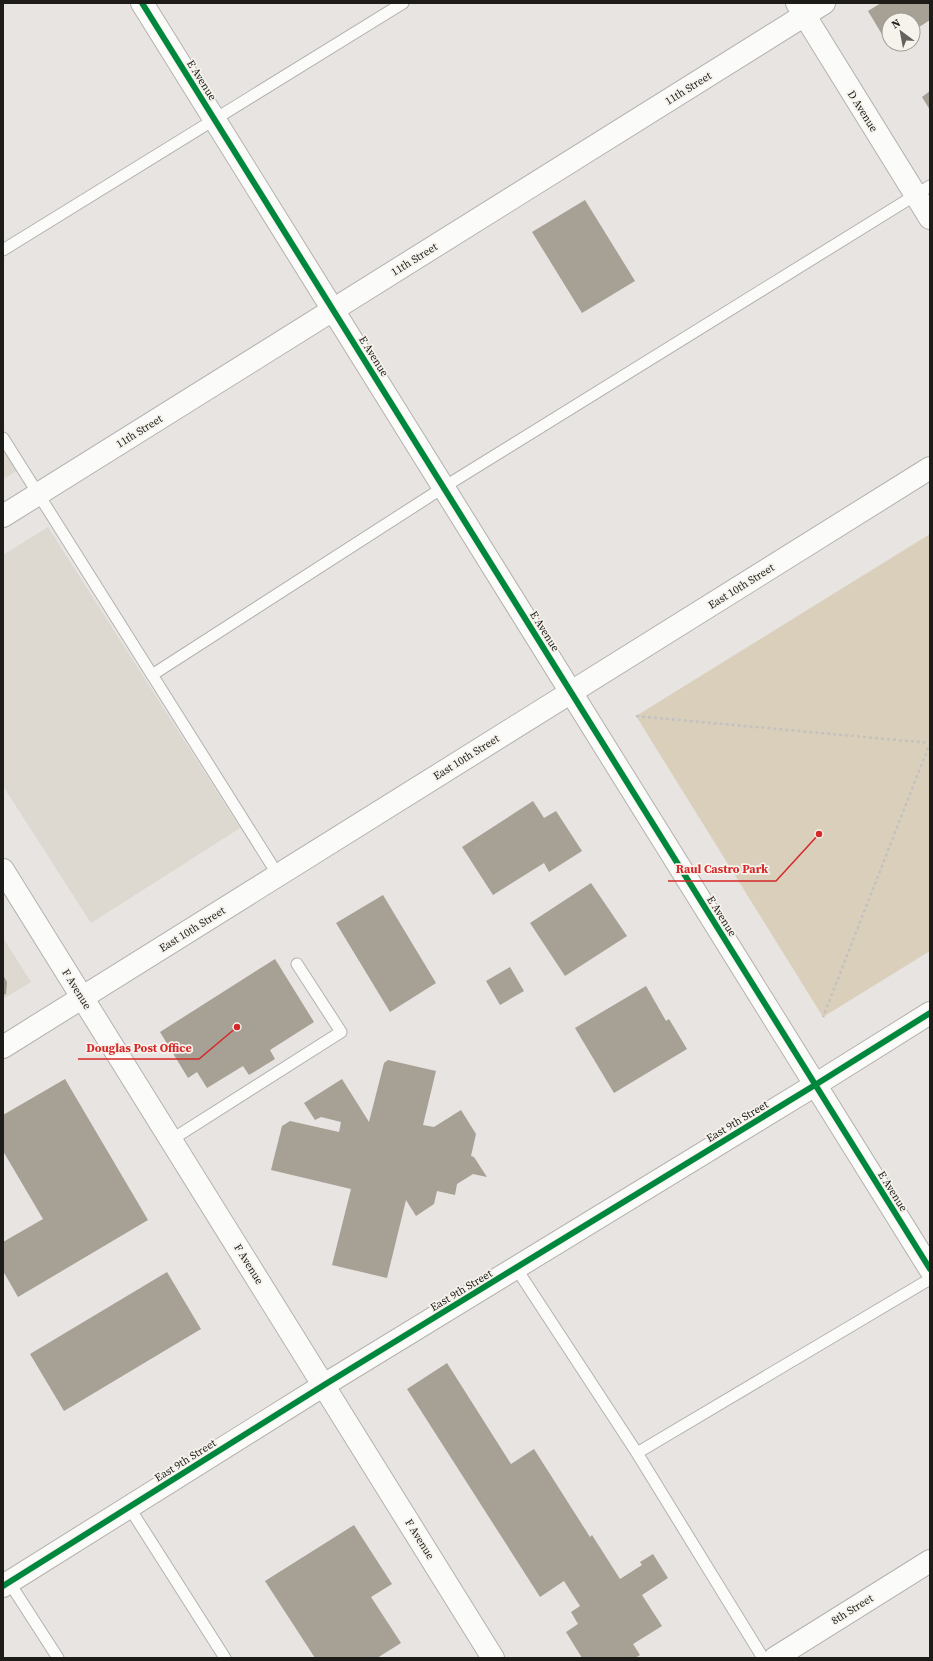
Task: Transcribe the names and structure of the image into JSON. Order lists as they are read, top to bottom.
{
  "streets": {
    "street": [
      "E Avenue",
      "11th Street",
      "D Avenue",
      "East 10th Street",
      "F Avenue",
      "East 9th Street",
      "8th Street"
    ]
  },
  "crossings": [
    ["E Avenue", "11th Street"],
    ["E Avenue", "East 10th Street"],
    ["E Avenue", "East 9th Street"],
    ["11th Street", "D Avenue"],
    ["East 10th Street", "F Avenue"],
    ["F Avenue", "East 9th Street"]
  ],
  "places": ["Raul Castro Park", "Douglas Post Office"],
  "north": "top left"
}
